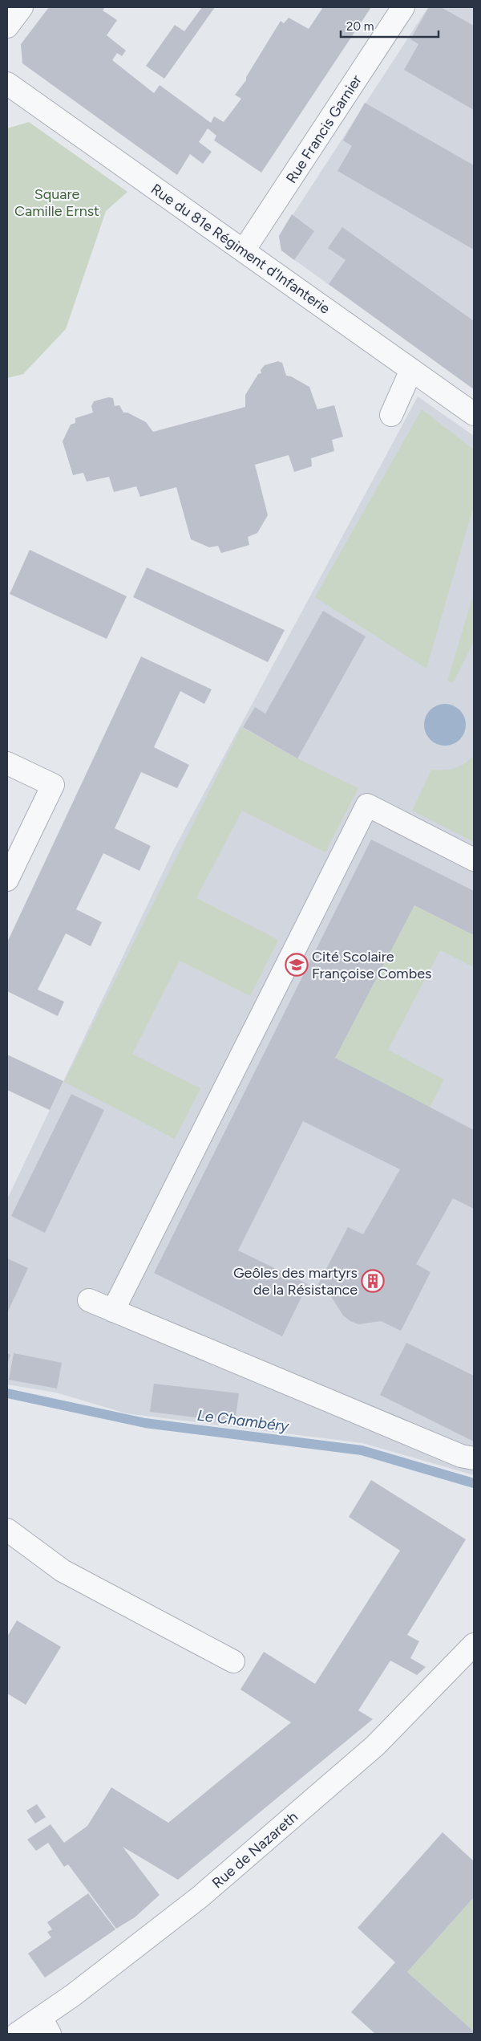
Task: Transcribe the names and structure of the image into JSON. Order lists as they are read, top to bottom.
{
  "streets": {
    "street": ["Rue Francis Garnier", "Rue du 81e Régiment d'Infanterie", "Rue de Nazareth"]
  },
  "crossings": [
    ["Rue Francis Garnier", "Rue du 81e Régiment d'Infanterie"]
  ],
  "water": ["Le Chambéry"],
  "parks": ["Square Camille Ernst"],
  "places": {
    "school or university": ["Cité Scolaire Françoise Combes"],
    "building": ["Geôles des martyrs de la Résistance"]
  },
  "scale_bar": "20 m"
}
